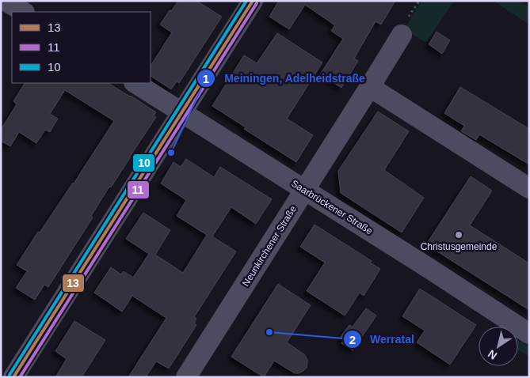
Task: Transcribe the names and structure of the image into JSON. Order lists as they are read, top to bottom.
{
  "streets": {
    "street": ["Saarbrückener Straße", "Neunkirchener Straße"]
  },
  "crossings": [
    ["Saarbrückener Straße", "Neunkirchener Straße"]
  ],
  "places": ["Meiningen, Adelheidstraße", "Christusgemeinde", "Werratal"],
  "lines": ["transit line 13", "transit line 10", "transit line 11"],
  "legend": ["13", "11", "10"],
  "north": "bottom left"
}
